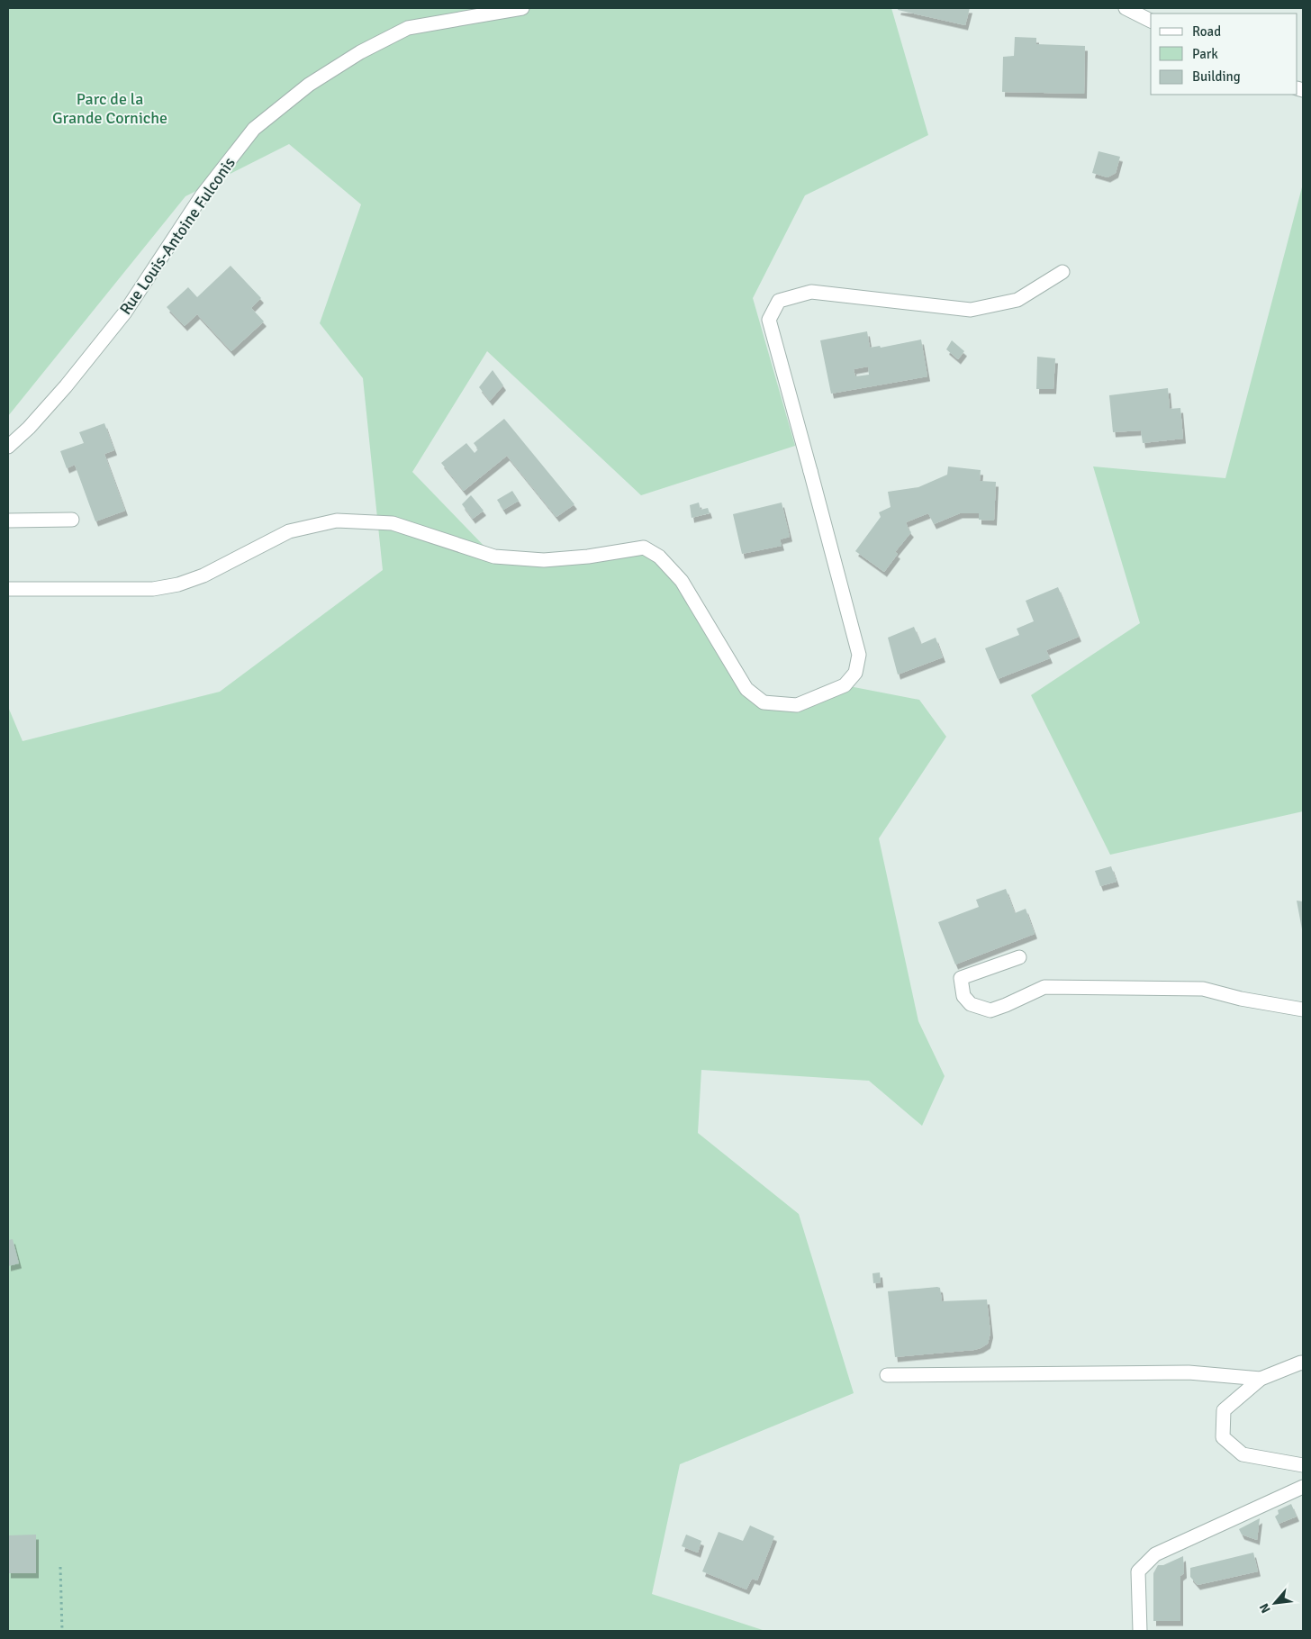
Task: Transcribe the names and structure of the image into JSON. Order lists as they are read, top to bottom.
{
  "streets": {
    "street": ["Rue Louis-Antoine Fulconis"]
  },
  "parks": ["Parc de la Grande Corniche"],
  "legend": ["Road", "Park", "Building"],
  "north": "bottom left"
}
